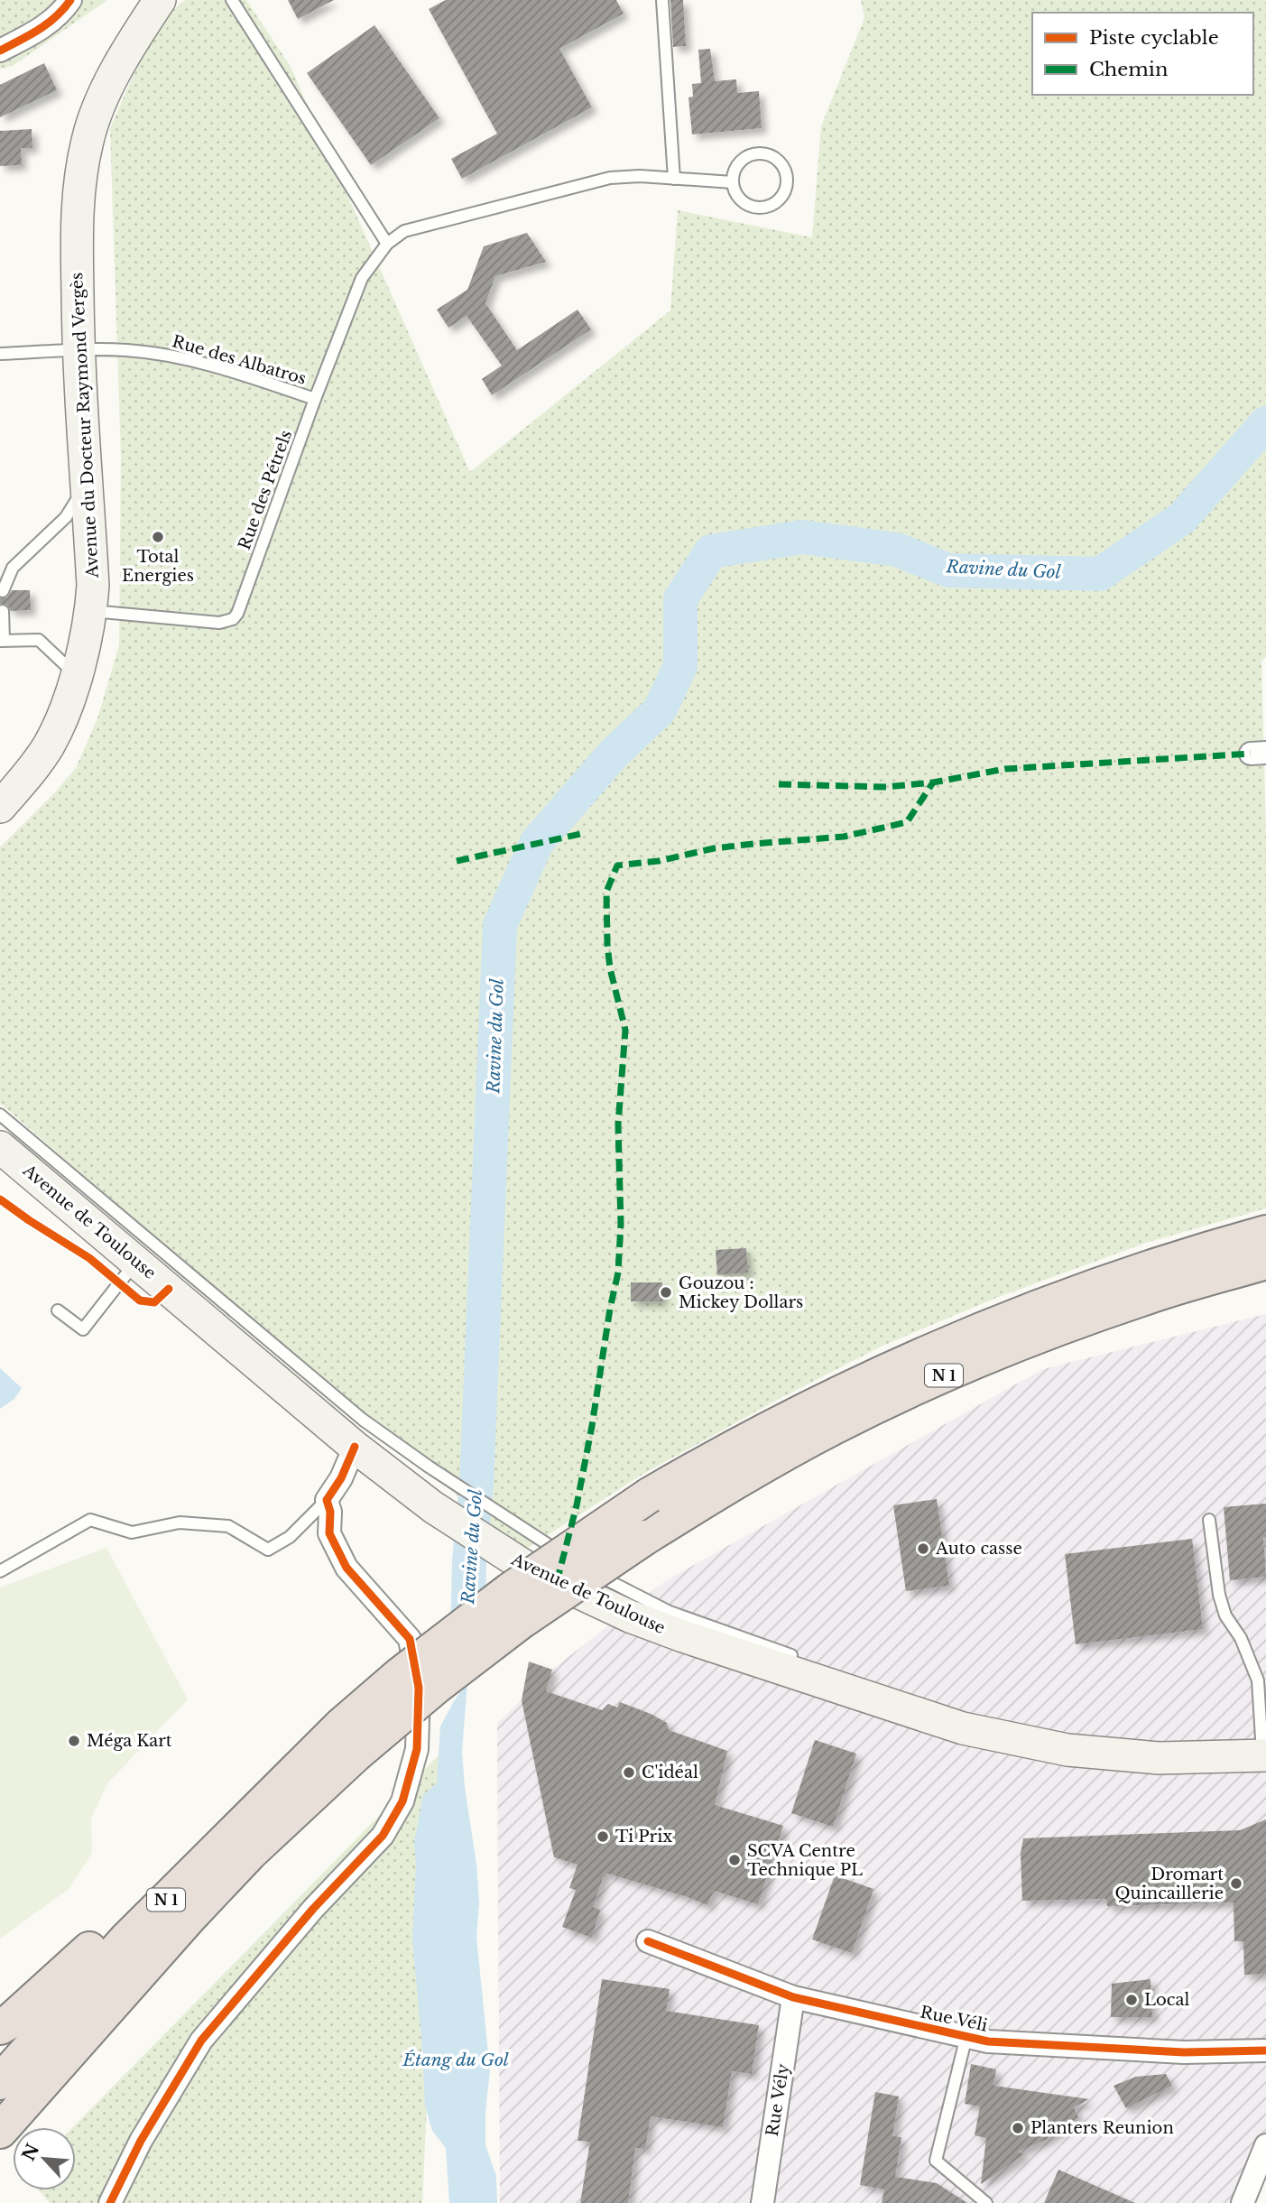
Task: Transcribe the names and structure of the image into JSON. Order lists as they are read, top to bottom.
{
  "streets": {
    "highway": ["N 1"],
    "main road": ["Avenue du Docteur Raymond Vergès", "Avenue de Toulouse"],
    "street": ["Rue Véli", "Rue Vély"],
    "lane": ["Rue des Albatros", "Rue des Pétrels"]
  },
  "crossings": [
    ["Rue des Albatros", "Avenue du Docteur Raymond Vergès"],
    ["Rue des Albatros", "Rue des Pétrels"],
    ["Avenue du Docteur Raymond Vergès", "Rue des Pétrels"],
    ["Rue Véli", "Rue Vély"]
  ],
  "water": ["Ravine du Gol", "Étang du Gol"],
  "places": [
    "Total Energies",
    "Gouzou : Mickey Dollars",
    "Auto casse",
    "Méga Kart",
    "C'idéal",
    "Ti Prix",
    "SCVA Centre Technique PL",
    "Dromart Quincaillerie",
    "Local",
    "Planters Reunion"
  ],
  "legend": ["Piste cyclable", "Chemin"],
  "north": "top left"
}
